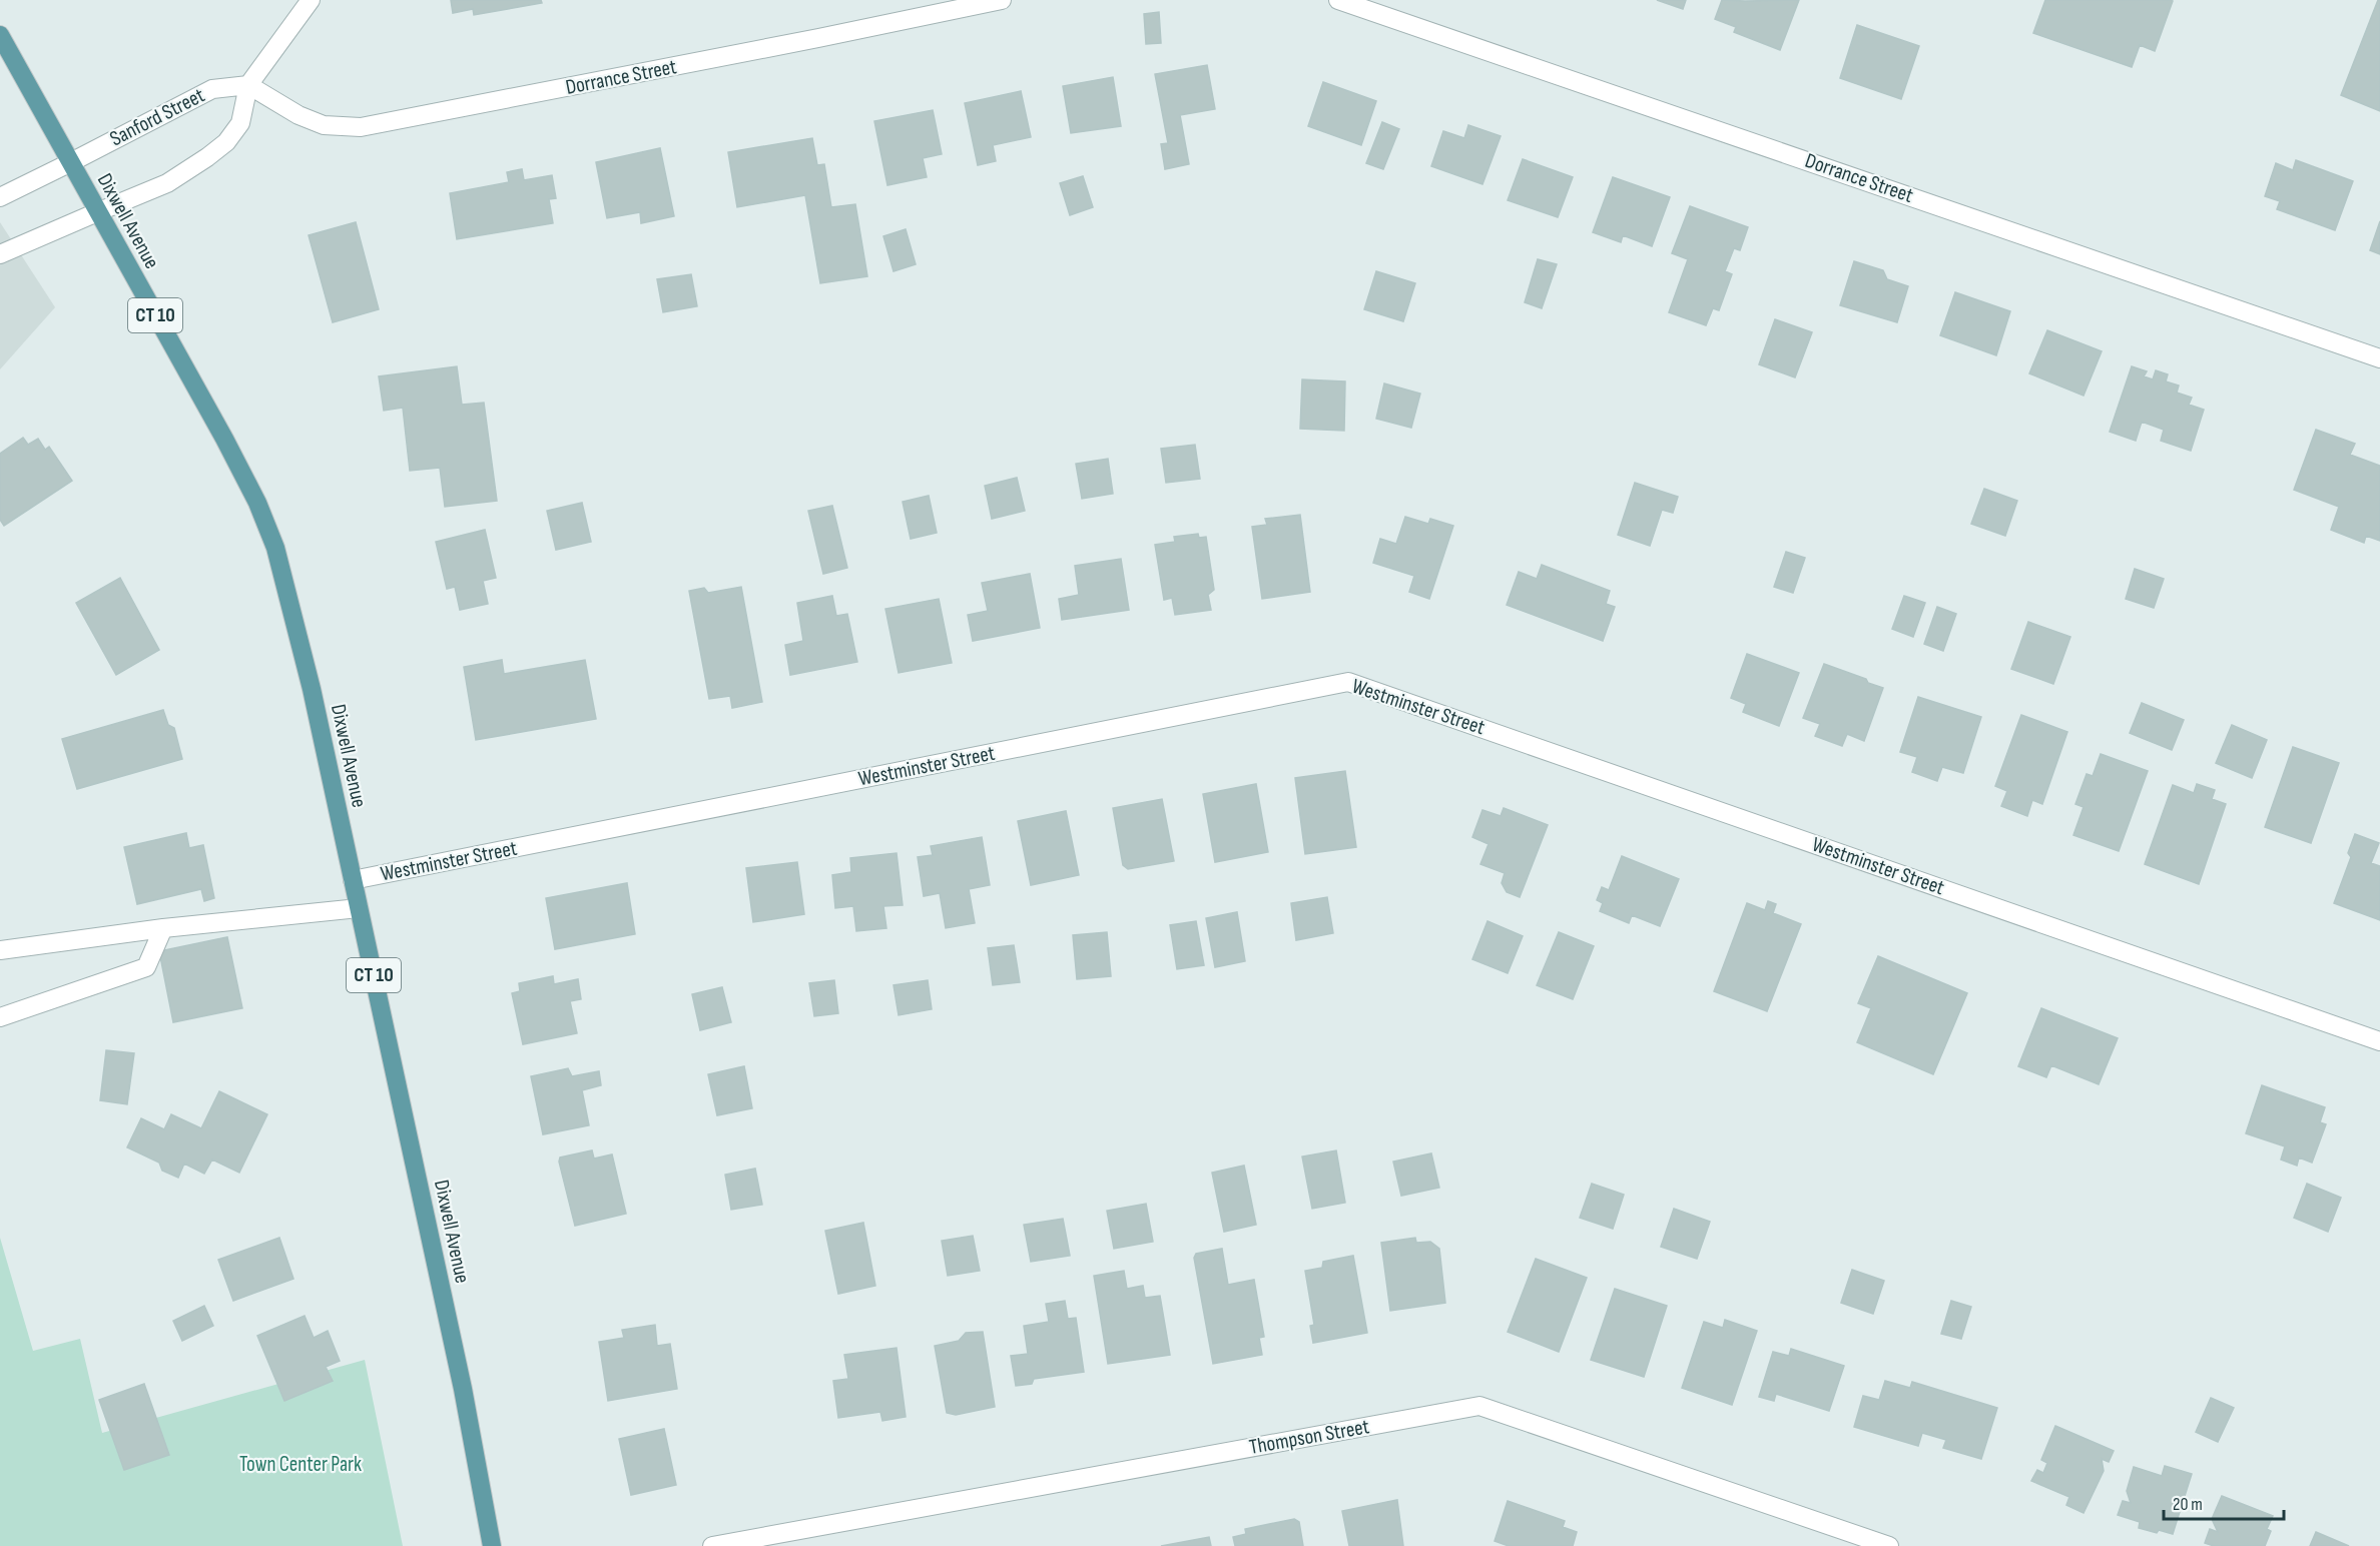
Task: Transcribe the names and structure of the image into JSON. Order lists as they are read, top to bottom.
{
  "streets": {
    "main road": ["Dixwell Avenue", "CT 10"],
    "street": [
      "Dorrance Street",
      "Sanford Street",
      "Westminster Street",
      "Thompson Street"
    ]
  },
  "crossings": [
    ["Dorrance Street", "Sanford Street"],
    ["Sanford Street", "Dixwell Avenue"],
    ["Dixwell Avenue", "Westminster Street"]
  ],
  "parks": ["Town Center Park"],
  "scale_bar": "20 m"
}
